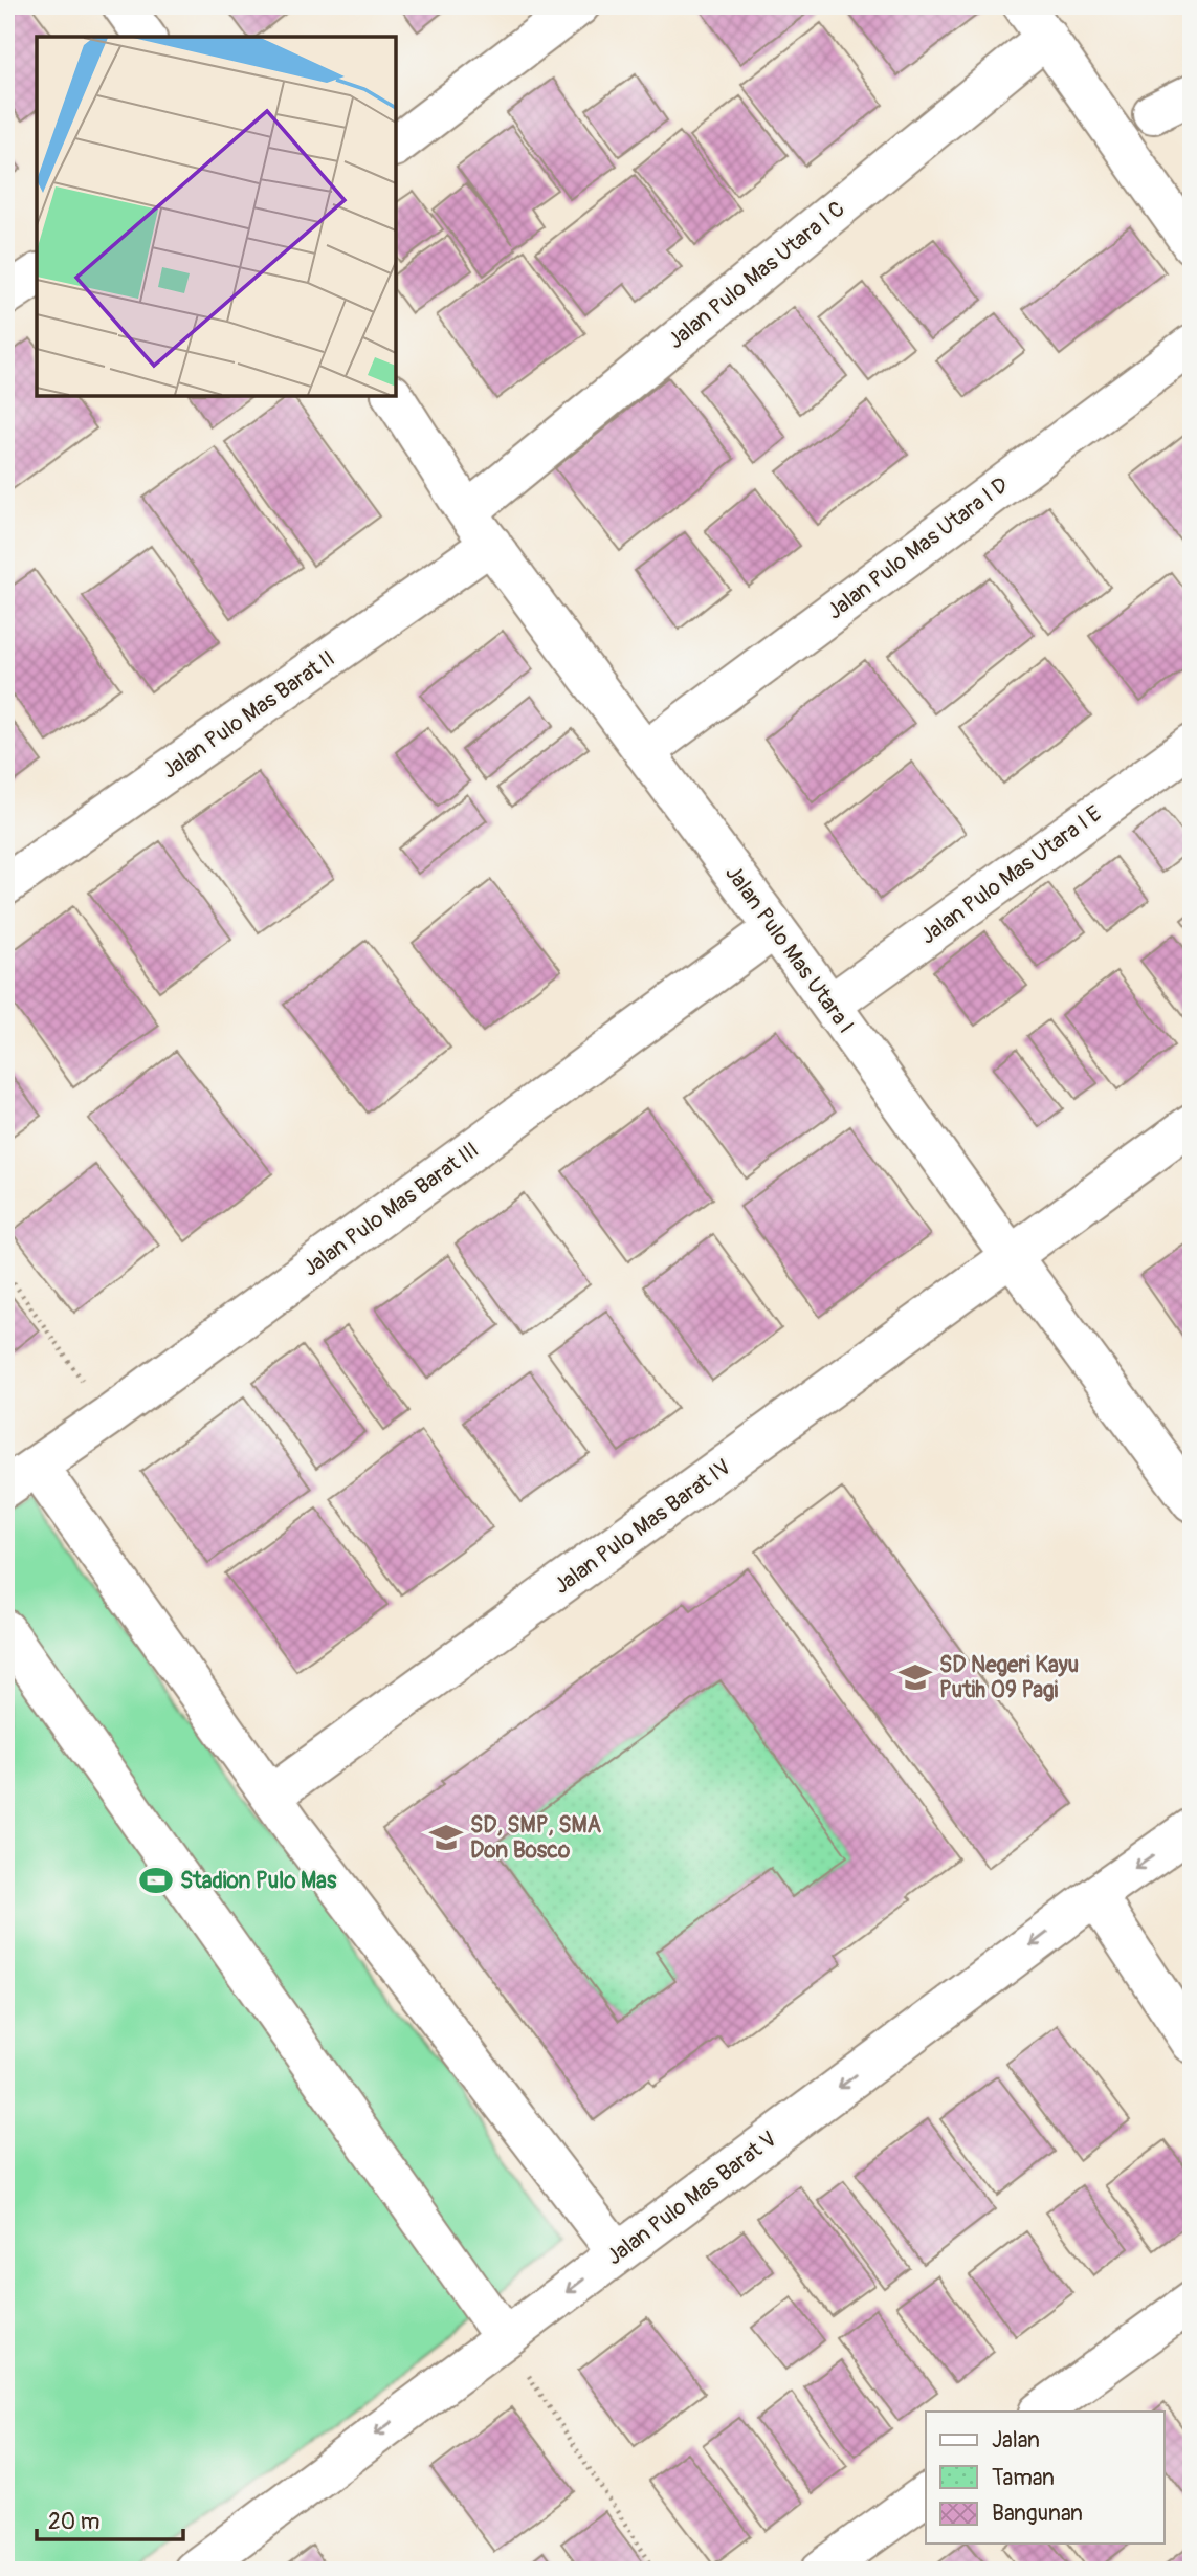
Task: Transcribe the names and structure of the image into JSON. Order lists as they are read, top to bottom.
{
  "streets": {
    "street": [
      "Jalan Pulo Mas Utara I C",
      "Jalan Pulo Mas Utara I D",
      "Jalan Pulo Mas Barat II",
      "Jalan Pulo Mas Utara I E",
      "Jalan Pulo Mas Utara I",
      "Jalan Pulo Mas Barat III",
      "Jalan Pulo Mas Barat IV",
      "Jalan Pulo Mas Barat V"
    ]
  },
  "crossings": [
    ["Jalan Pulo Mas Utara I C", "Jalan Pulo Mas Utara I"],
    ["Jalan Pulo Mas Utara I D", "Jalan Pulo Mas Utara I"],
    ["Jalan Pulo Mas Barat II", "Jalan Pulo Mas Utara I"],
    ["Jalan Pulo Mas Utara I E", "Jalan Pulo Mas Utara I"],
    ["Jalan Pulo Mas Utara I", "Jalan Pulo Mas Barat III"],
    ["Jalan Pulo Mas Utara I", "Jalan Pulo Mas Barat IV"]
  ],
  "one_way": ["Jalan Pulo Mas Barat V"],
  "places": {
    "school or university": ["SD Negeri Kayu Putih 09 Pagi", "SD, SMP, SMA Don Bosco"],
    "sports": ["Stadion Pulo Mas"]
  },
  "legend": ["Jalan", "Taman", "Bangunan"],
  "scale_bar": "20 m"
}
